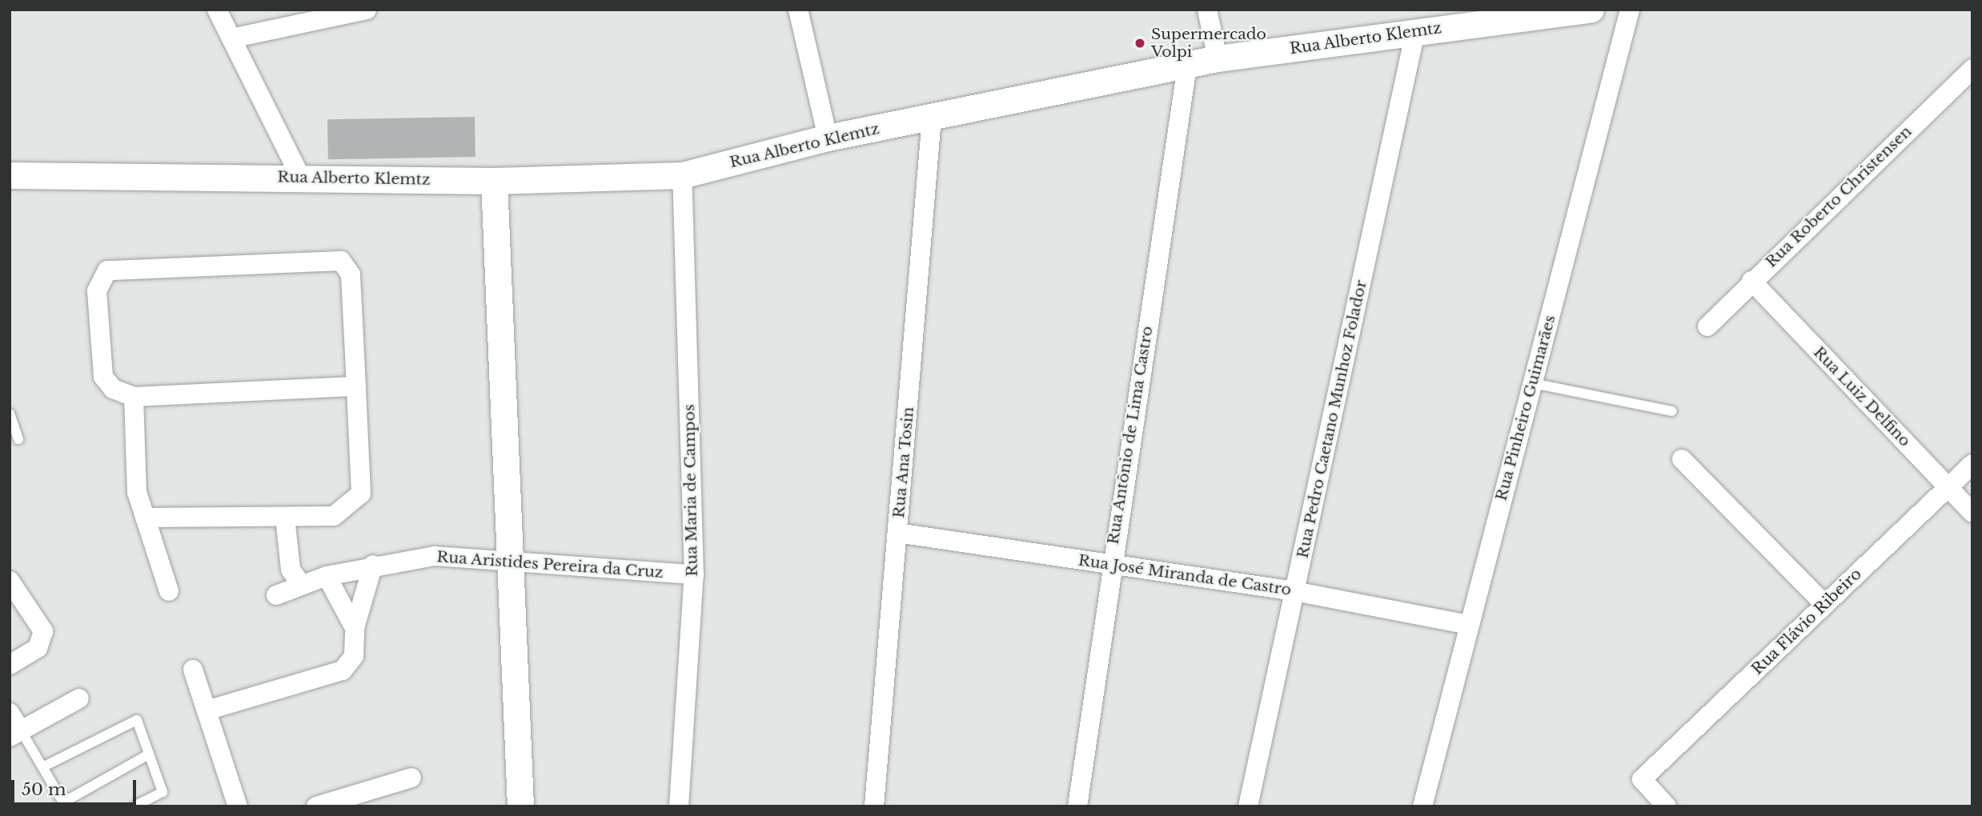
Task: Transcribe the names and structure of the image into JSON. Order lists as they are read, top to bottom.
{
  "streets": {
    "street": [
      "Rua Alberto Klemtz",
      "Rua Roberto Christensen",
      "Rua Luiz Delfino",
      "Rua Pinheiro Guimarães",
      "Rua Pedro Caetano Munhoz Folador",
      "Rua Antônio de Lima Castro",
      "Rua Ana Tosin",
      "Rua Maria de Campos",
      "Rua Aristides Pereira da Cruz",
      "Rua José Miranda de Castro",
      "Rua Flávio Ribeiro"
    ]
  },
  "crossings": [
    ["Rua Alberto Klemtz", "Rua Pedro Caetano Munhoz Folador"],
    ["Rua Alberto Klemtz", "Rua Antônio de Lima Castro"],
    ["Rua Alberto Klemtz", "Rua Ana Tosin"],
    ["Rua Alberto Klemtz", "Rua Maria de Campos"],
    ["Rua Roberto Christensen", "Rua Luiz Delfino"],
    ["Rua Luiz Delfino", "Rua Flávio Ribeiro"],
    ["Rua Pinheiro Guimarães", "Rua José Miranda de Castro"],
    ["Rua Pedro Caetano Munhoz Folador", "Rua José Miranda de Castro"],
    ["Rua Antônio de Lima Castro", "Rua José Miranda de Castro"],
    ["Rua Ana Tosin", "Rua José Miranda de Castro"],
    ["Rua Maria de Campos", "Rua Aristides Pereira da Cruz"]
  ],
  "places": ["Supermercado Volpi"],
  "scale_bar": "50 m"
}
